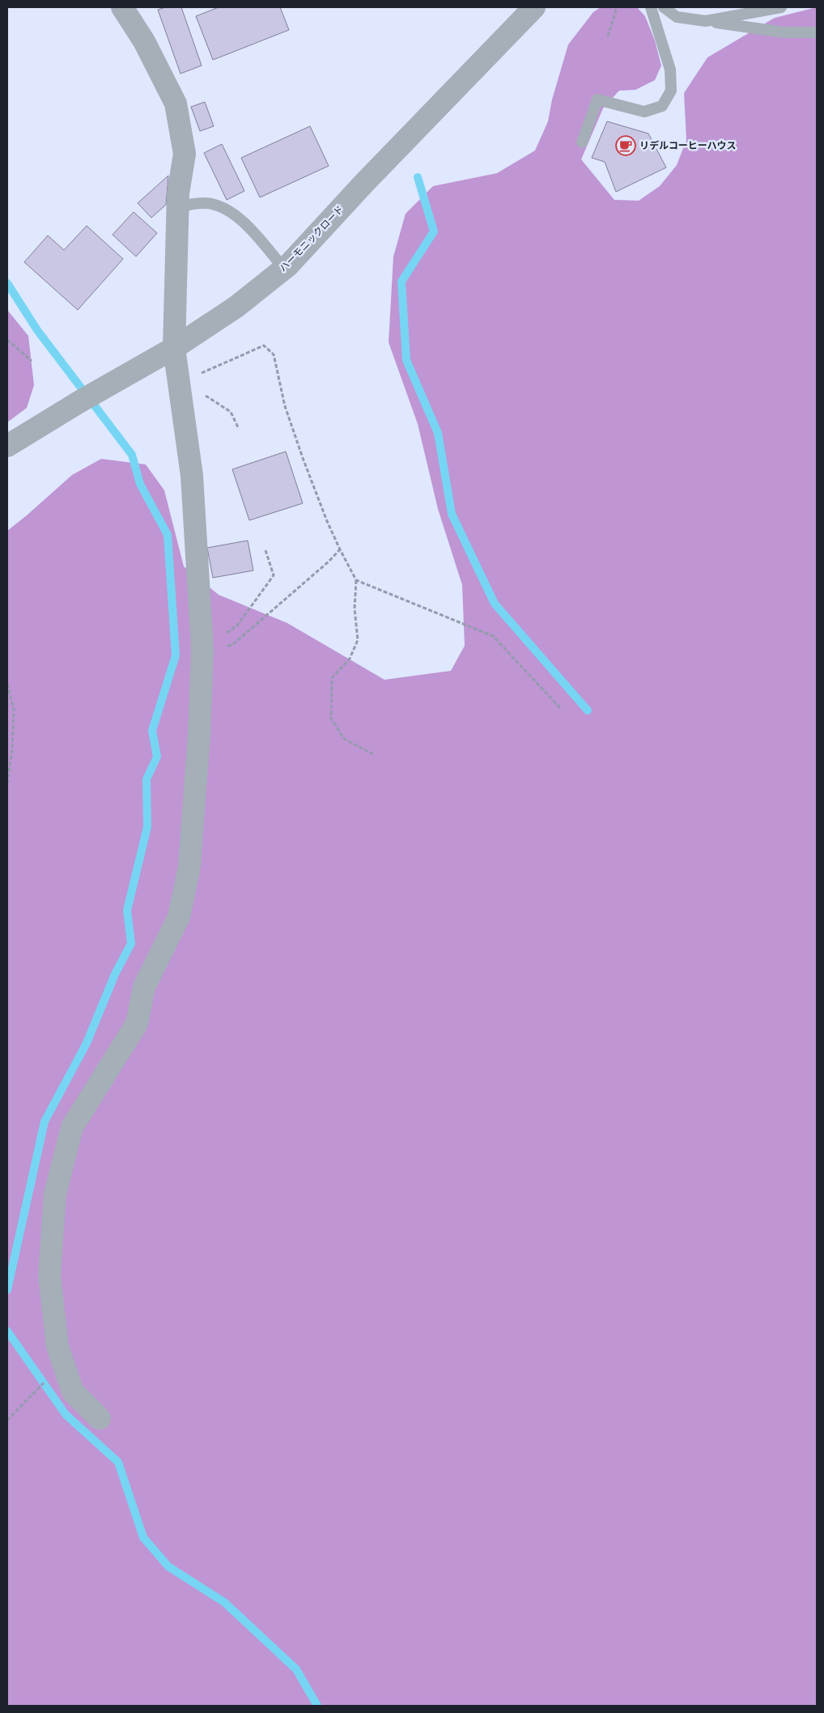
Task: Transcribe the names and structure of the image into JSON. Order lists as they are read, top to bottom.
{
  "streets": {
    "street": ["ハーモニックロード"]
  },
  "places": {
    "cafe": ["リデルコーヒーハウス"]
  }
}
